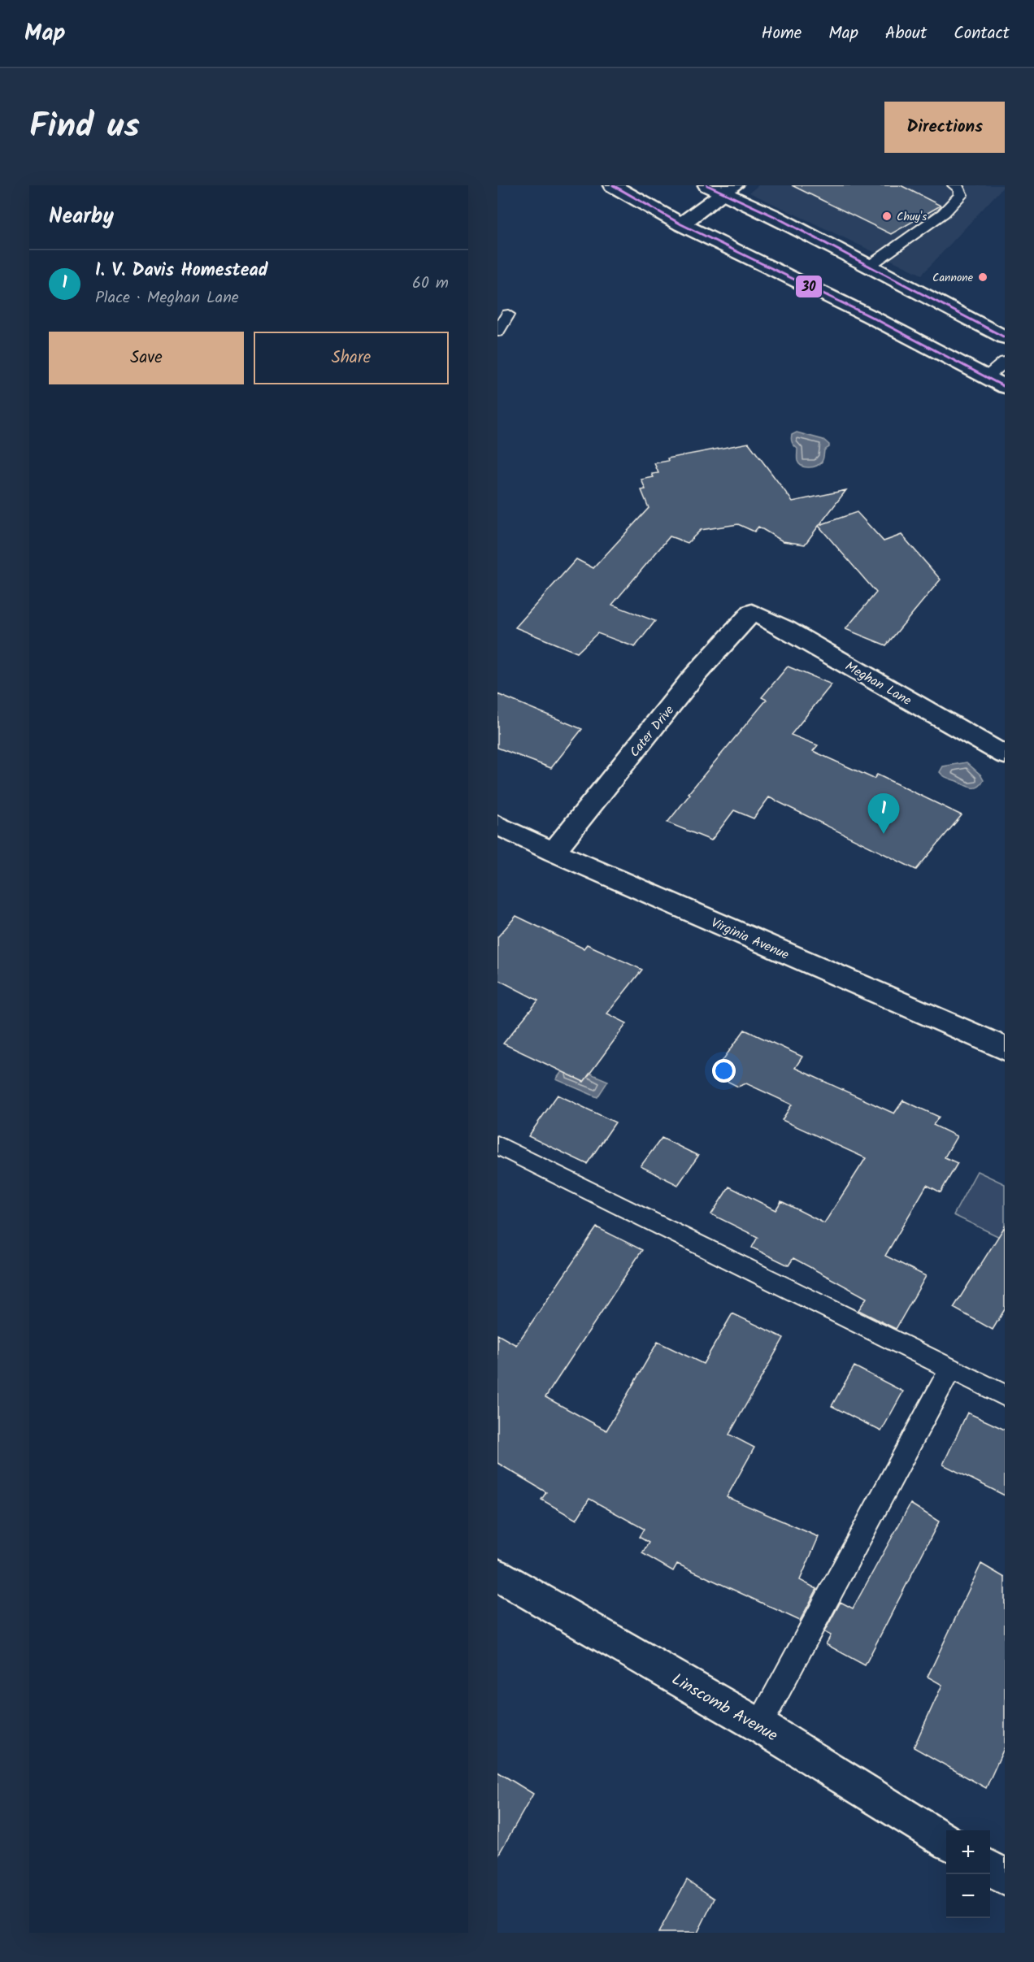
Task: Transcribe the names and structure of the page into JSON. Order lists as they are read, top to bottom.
{
  "streets": {
    "street": [
      "Meghan Lane",
      "Cater Drive",
      "Virginia Avenue",
      "Linscomb Avenue"
    ]
  },
  "crossings": [
    ["Meghan Lane", "Cater Drive"],
    ["Cater Drive", "Virginia Avenue"]
  ],
  "places": ["Chuy's", "Cannone"],
  "lines": ["transit line 30"],
  "page": {
    "header": "Map",
    "nav": [
      "Home",
      "Map",
      "About",
      "Contact"
    ],
    "title": "Find us",
    "buttons": [
      "Directions",
      ["Save", "Share"]
    ],
    "heading": "Nearby",
    "list": [
      {
        "mark": "1",
        "name": "I. V. Davis Homestead",
        "note": "Place · Meghan Lane",
        "value": "60 m"
      }
    ],
    "pins": "1",
    "map_buttons": ["+", "−"]
  }
}
